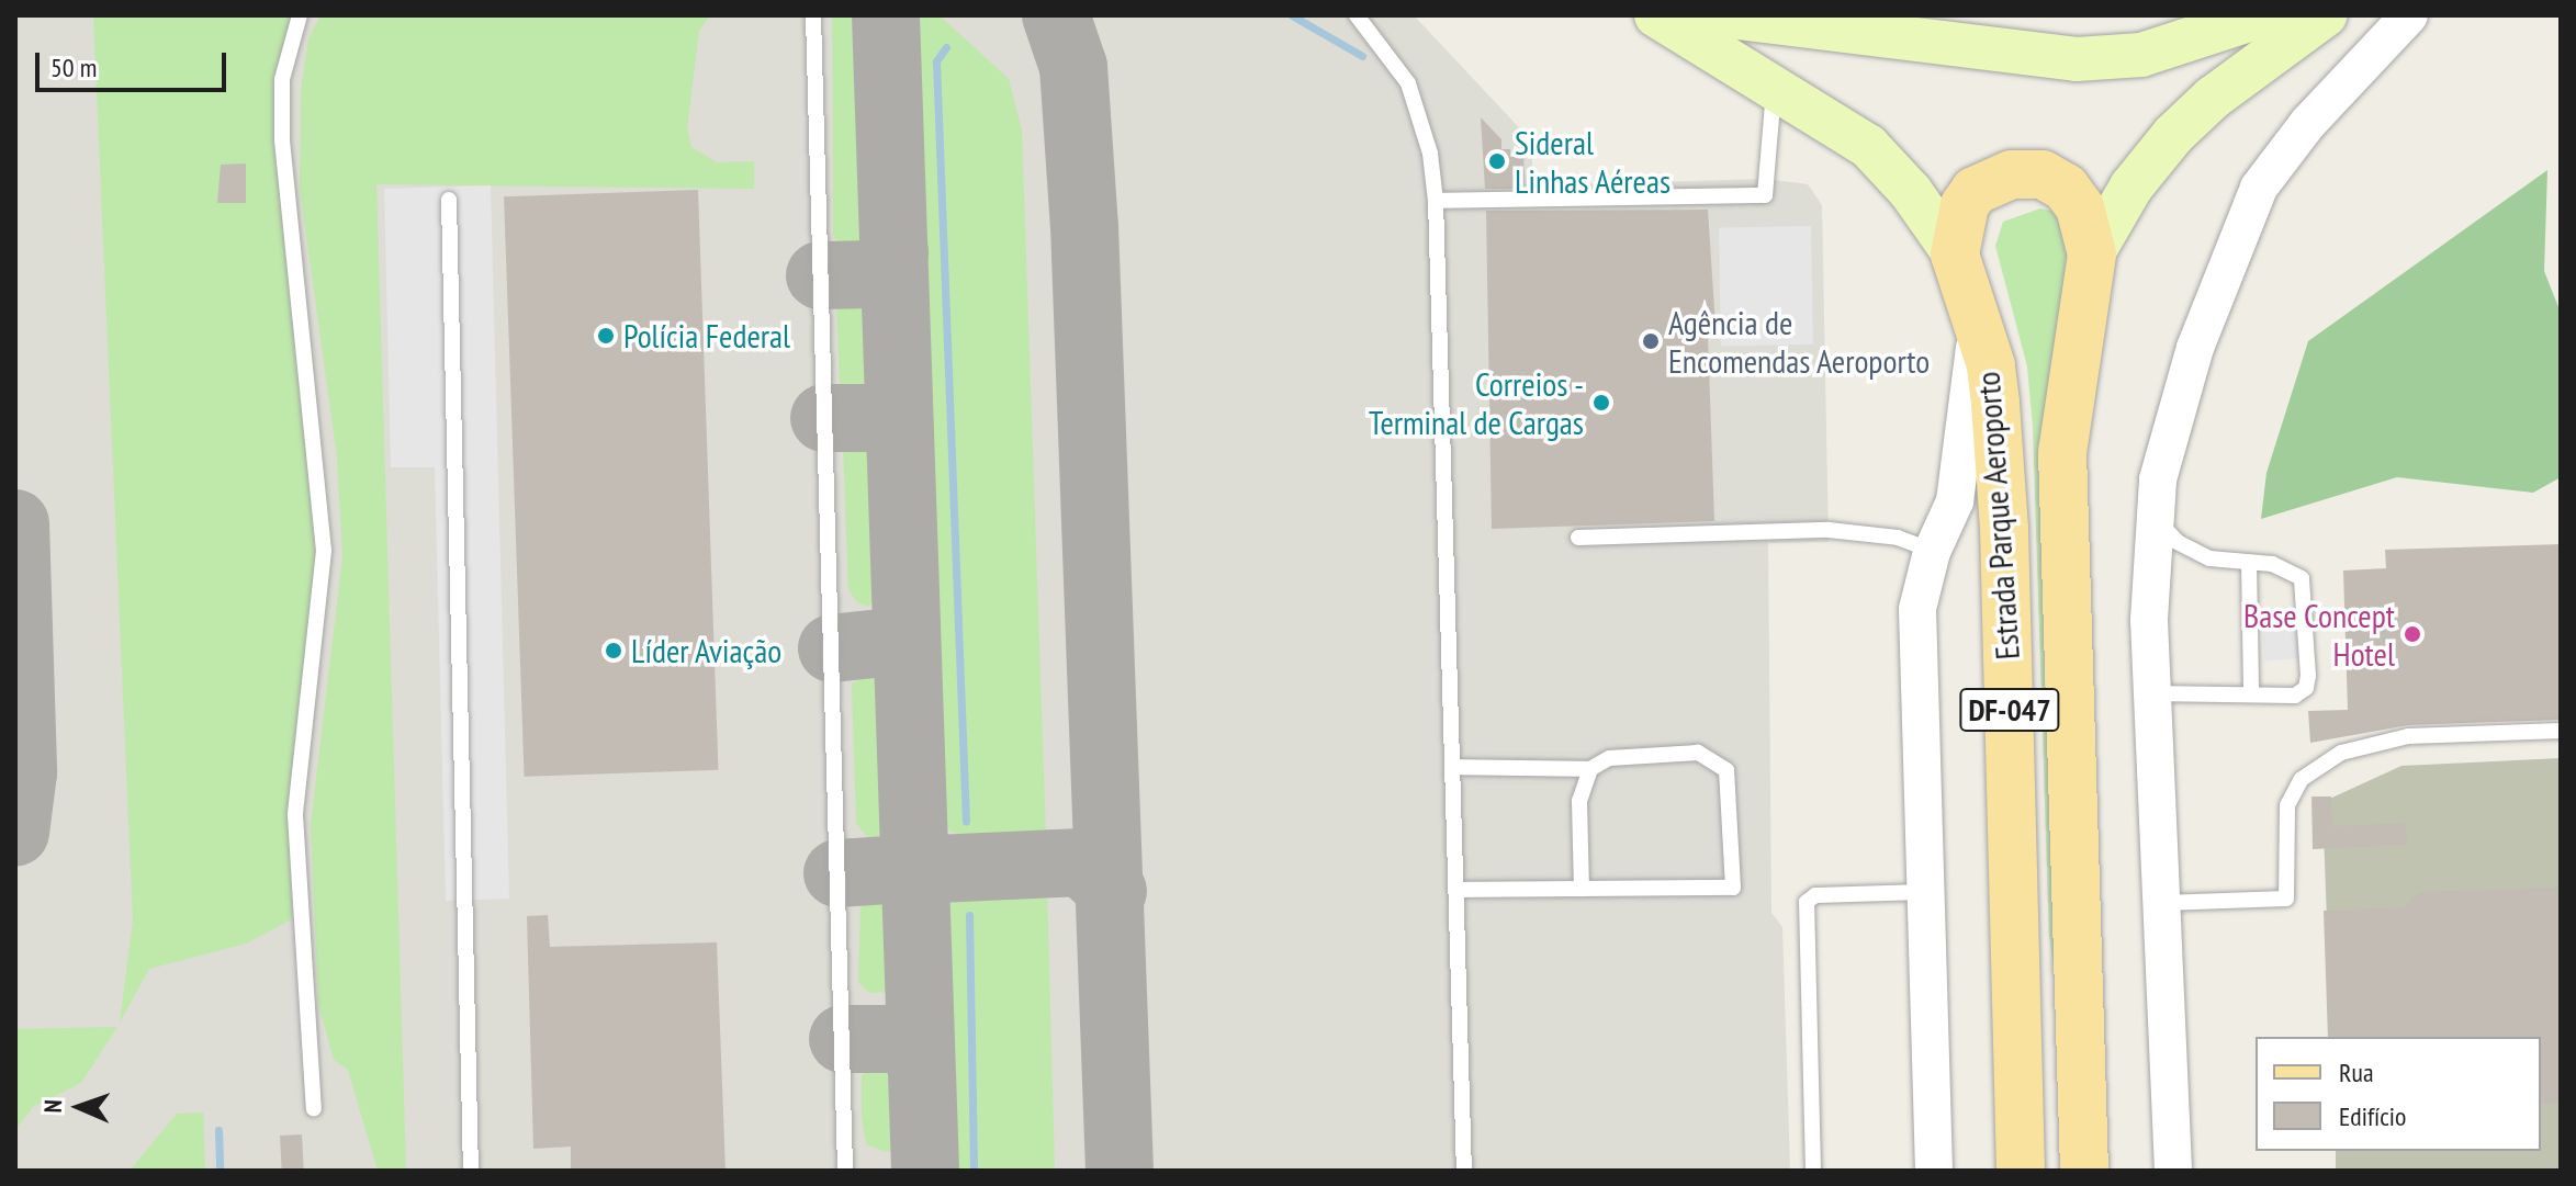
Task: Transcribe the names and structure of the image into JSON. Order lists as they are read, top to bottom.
{
  "streets": {
    "main road": ["Estrada Parque Aeroporto", "DF-047"]
  },
  "places": [
    "Sideral Linhas Aéreas",
    "Polícia Federal",
    "Agência de Encomendas Aeroporto",
    "Correios - Terminal de Cargas",
    "Base Concept Hotel",
    "Líder Aviação"
  ],
  "legend": ["Rua", "Edifício"],
  "scale_bar": "50 m",
  "north": "left"
}
